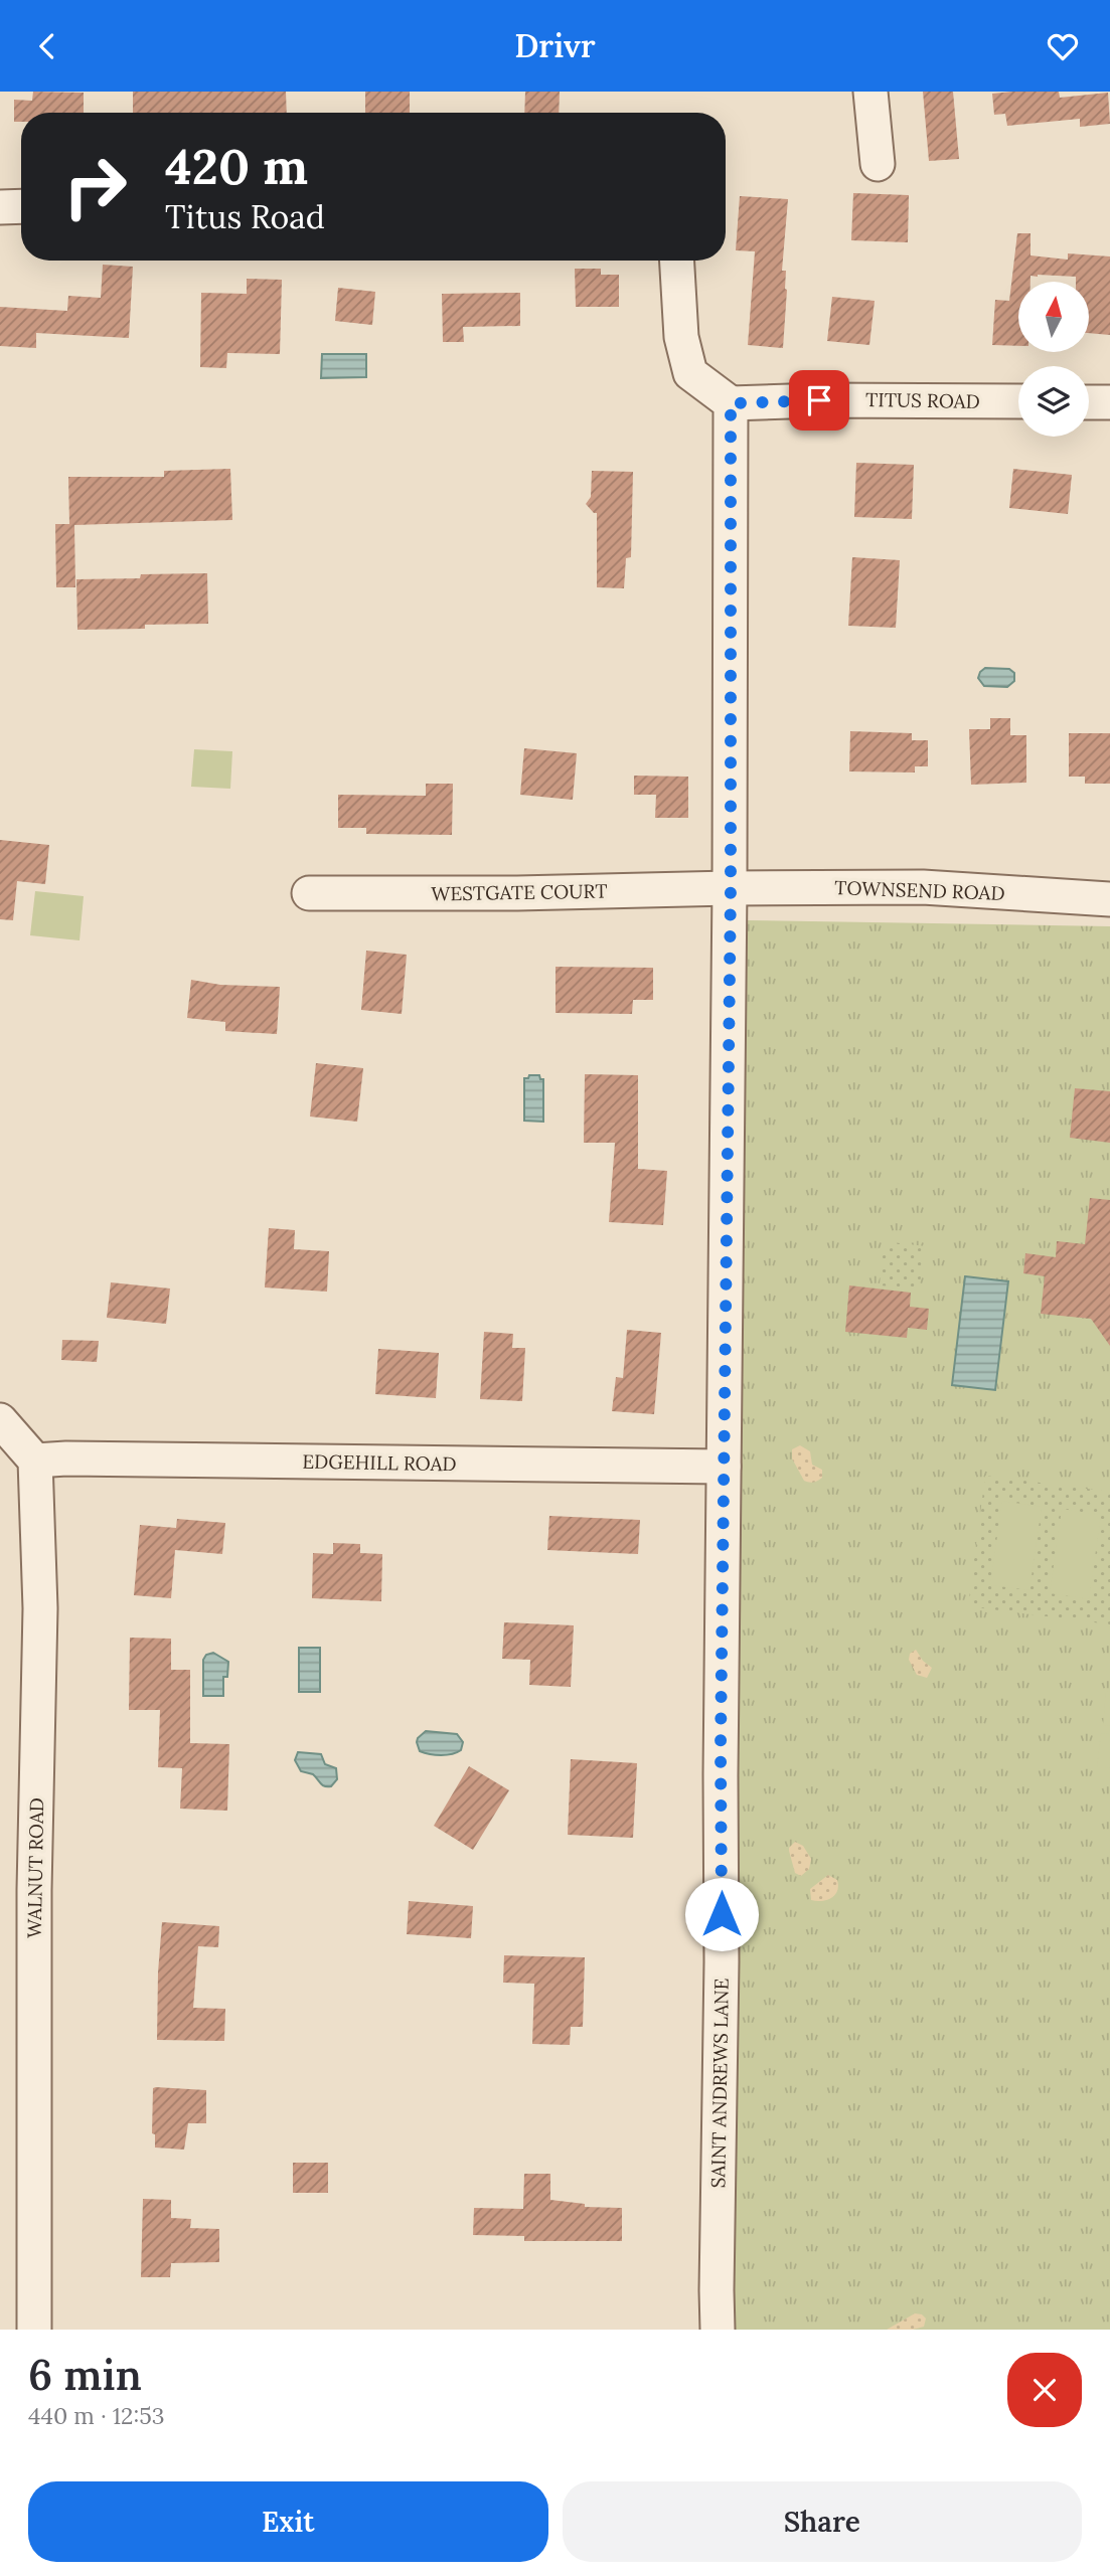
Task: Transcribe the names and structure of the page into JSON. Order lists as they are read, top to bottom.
{
  "streets": {
    "street": [
      "TITUS ROAD",
      "TOWNSEND ROAD",
      "WESTGATE COURT",
      "EDGEHILL ROAD",
      "WALNUT ROAD",
      "SAINT ANDREWS LANE"
    ]
  },
  "crossings": [
    ["TITUS ROAD", "SAINT ANDREWS LANE"],
    ["TOWNSEND ROAD", "WESTGATE COURT"],
    ["TOWNSEND ROAD", "SAINT ANDREWS LANE"],
    ["WESTGATE COURT", "SAINT ANDREWS LANE"],
    ["EDGEHILL ROAD", "WALNUT ROAD"],
    ["EDGEHILL ROAD", "SAINT ANDREWS LANE"]
  ],
  "north": "top",
  "page": {
    "header": "Drivr",
    "turn": ["420 m", "Titus Road"],
    "heading": ["6 min", "440 m · 12:53"],
    "buttons": ["Exit", "Share"]
  }
}
